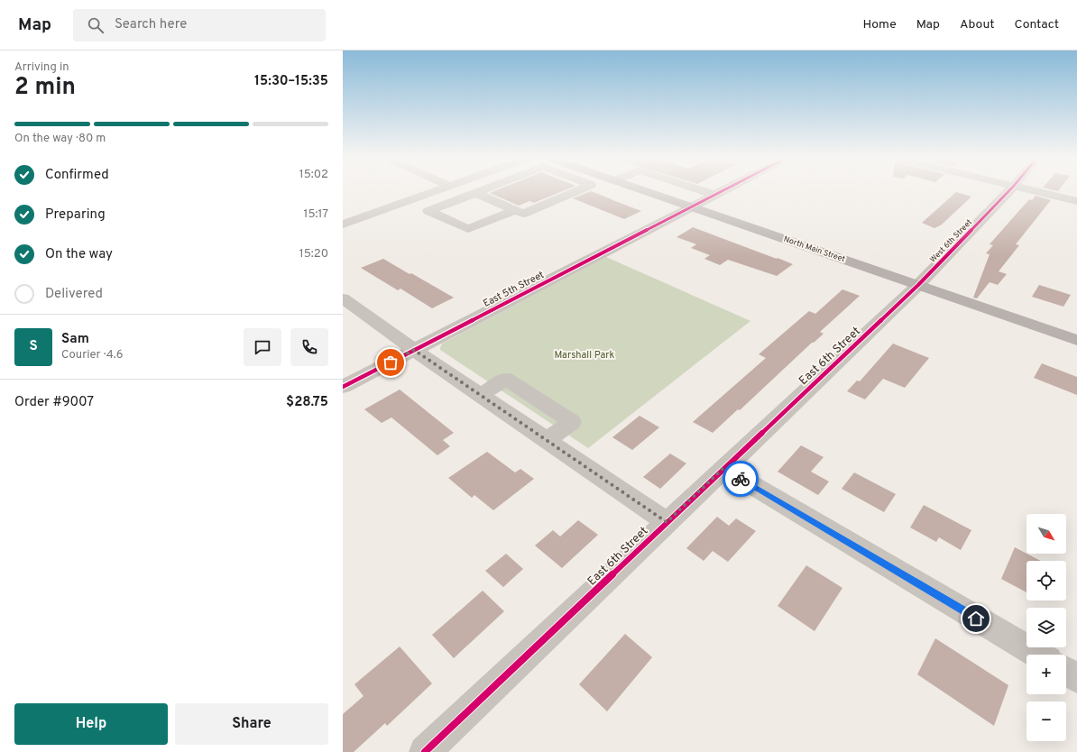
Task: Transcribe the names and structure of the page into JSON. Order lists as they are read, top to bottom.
{
  "streets": {
    "main road": ["North Main Street"],
    "street": ["West 6th Street", "East 5th Street", "East 6th Street"]
  },
  "crossings": [
    ["West 6th Street", "North Main Street"],
    ["West 6th Street", "East 6th Street"],
    ["North Main Street", "East 5th Street"],
    ["North Main Street", "East 6th Street"]
  ],
  "parks": ["Marshall Park"],
  "north": "bottom right",
  "page": {
    "header": "Map",
    "search": "Search here",
    "nav": [
      "Home",
      "Map",
      "About",
      "Contact"
    ],
    "heading": ["2 min", "Arriving in", "15:30–15:35"],
    "panel": [
      "Sam",
      "Courier · 4.6",
      "Order #9007",
      "$28.75"
    ],
    "bar": "On the way · 80 m",
    "list": [
      ["Confirmed", "15:02"],
      ["Preparing", "15:17"],
      ["On the way", "15:20"],
      "Delivered"
    ],
    "round": "S",
    "map_buttons": ["+", "−"],
    "buttons": ["Help", "Share"]
  }
}
